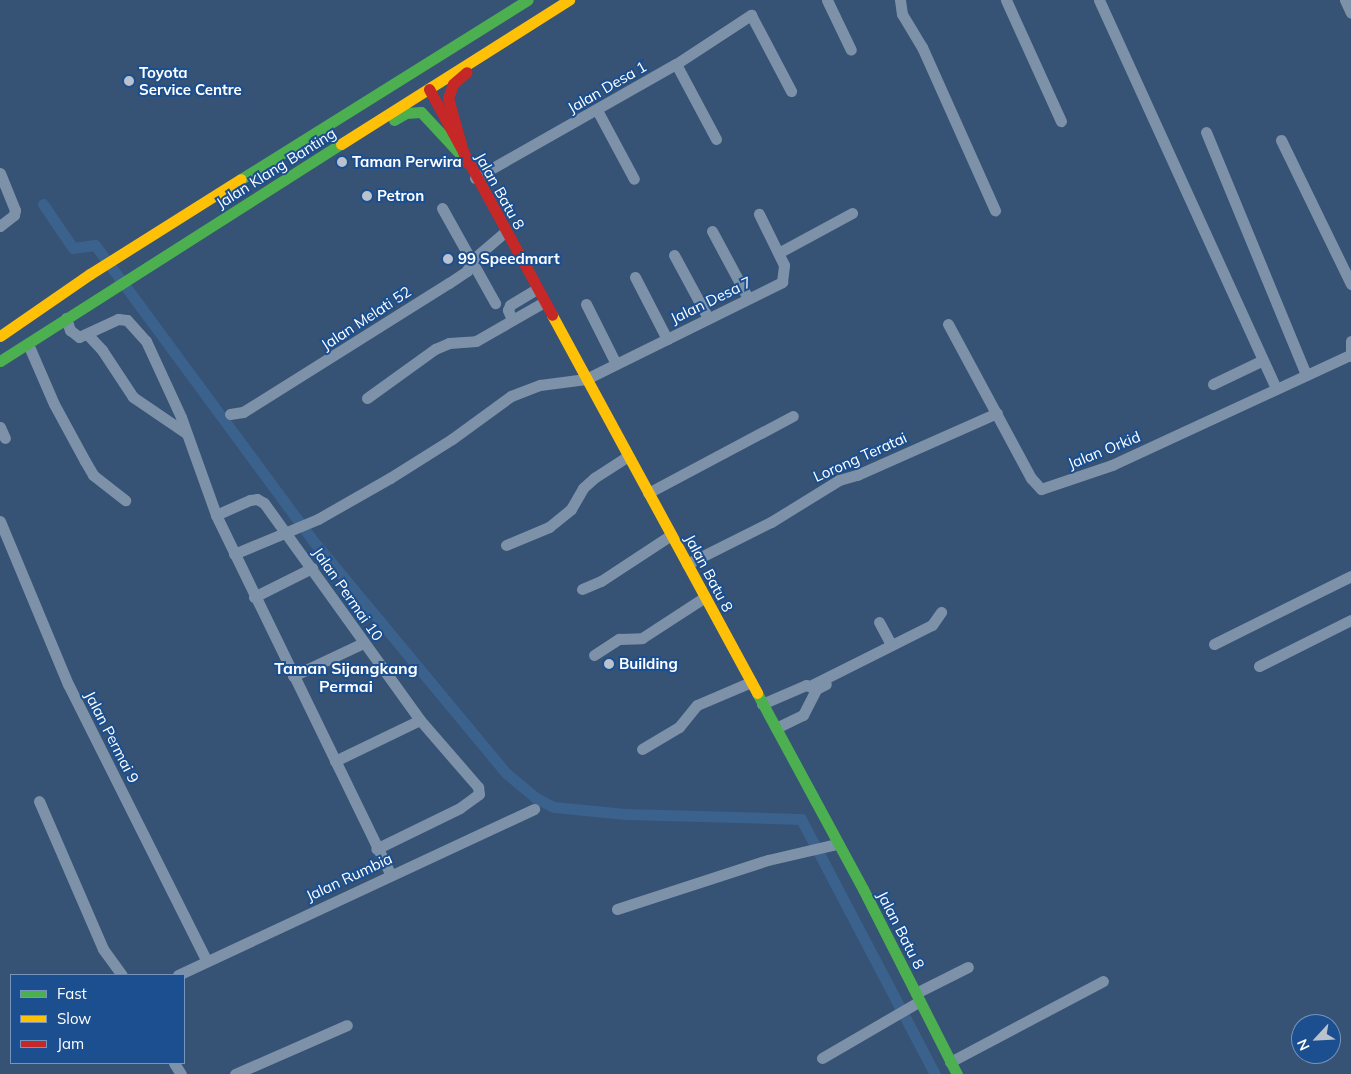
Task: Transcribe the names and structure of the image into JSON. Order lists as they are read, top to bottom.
{
  "streets": {
    "main road": ["Jalan Klang Banting", "Jalan Batu 8"],
    "street": [
      "Jalan Desa 1",
      "Jalan Desa 7",
      "Jalan Melati 52",
      "Jalan Orkid",
      "Lorong Teratai",
      "Jalan Permai 10",
      "Jalan Permai 9",
      "Jalan Rumbia"
    ]
  },
  "crossings": [
    ["Jalan Desa 1", "Jalan Batu 8"],
    ["Jalan Klang Banting", "Jalan Batu 8"],
    ["Jalan Batu 8", "Jalan Desa 7"],
    ["Jalan Batu 8", "Jalan Melati 52"],
    ["Jalan Batu 8", "Lorong Teratai"],
    ["Jalan Desa 7", "Jalan Permai 10"],
    ["Jalan Orkid", "Lorong Teratai"],
    ["Jalan Permai 9", "Jalan Rumbia"]
  ],
  "districts": ["Taman Sijangkang Permai"],
  "places": [
    "Toyota Service Centre",
    "Taman Perwira",
    "Petron",
    "99 Speedmart",
    "Building"
  ],
  "legend": ["Fast", "Slow", "Jam"],
  "north": "bottom left"
}
